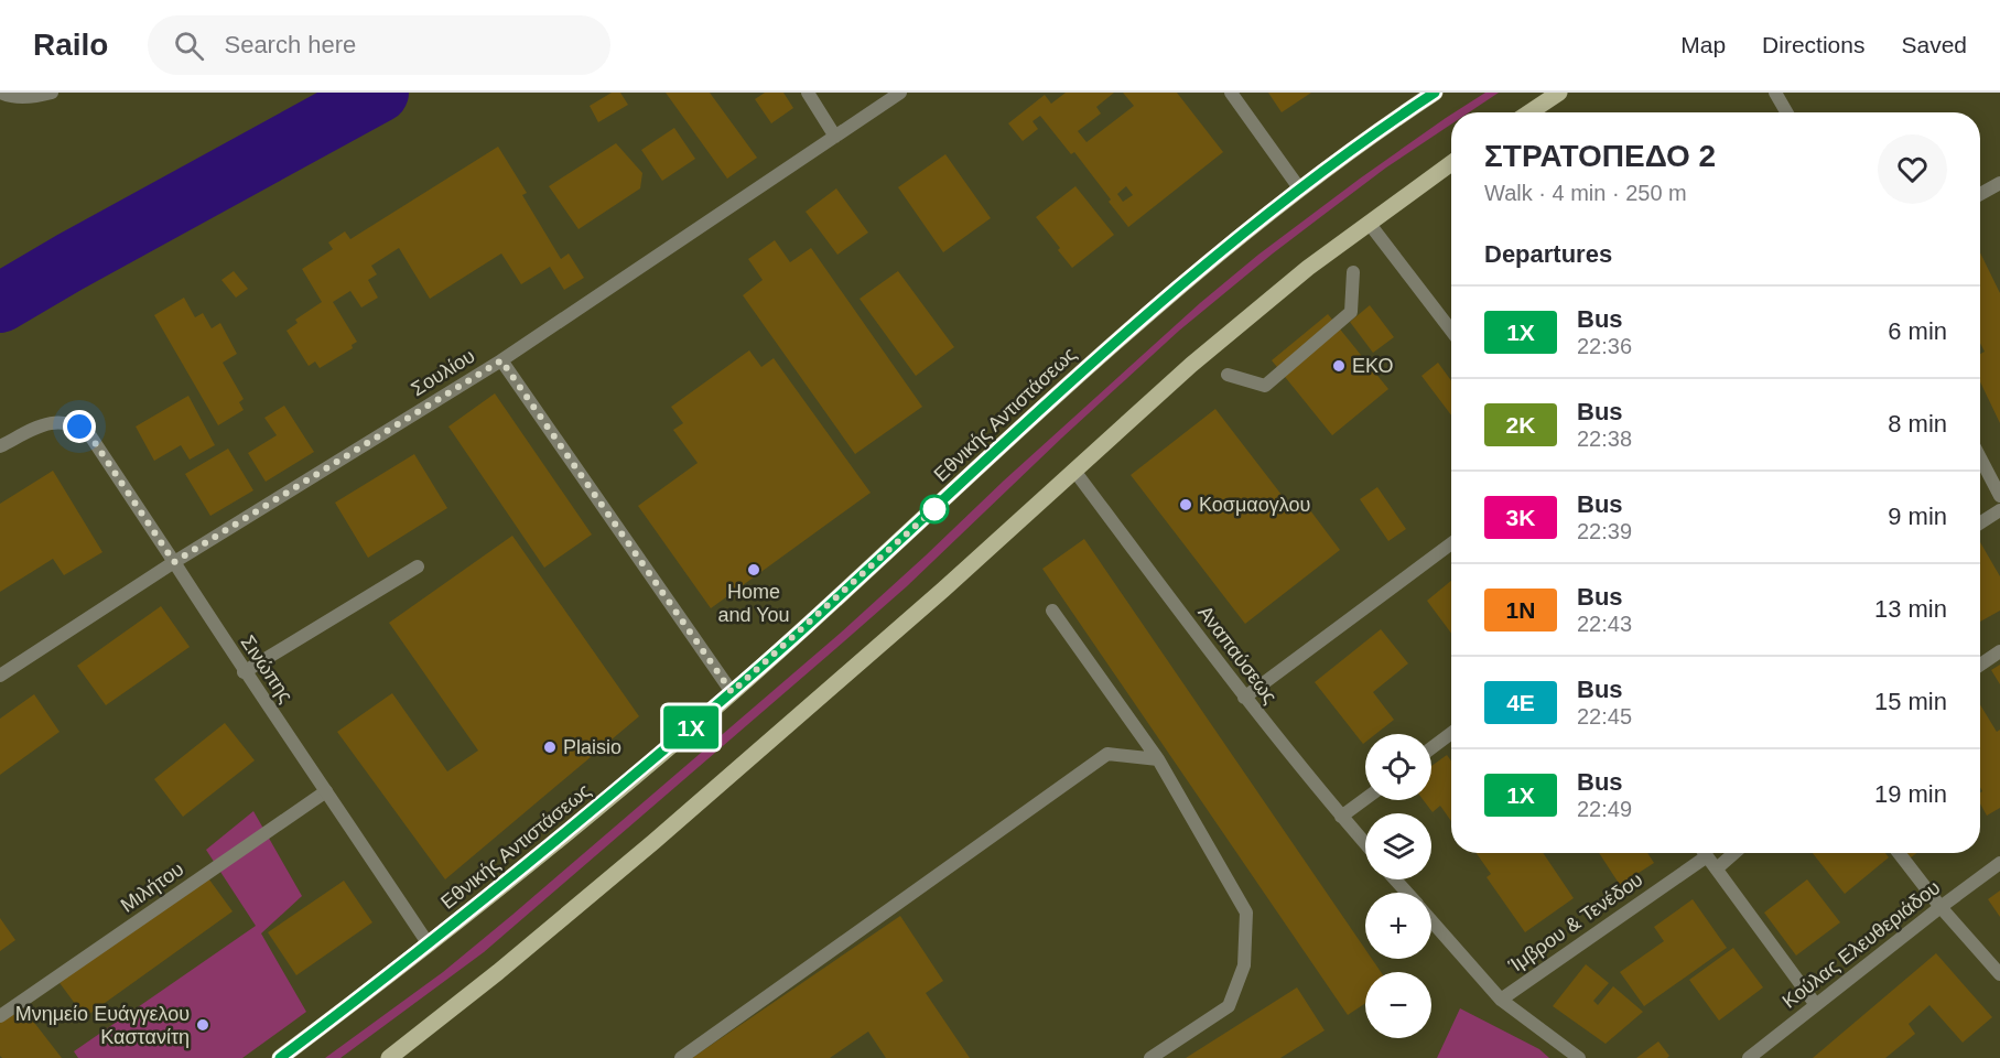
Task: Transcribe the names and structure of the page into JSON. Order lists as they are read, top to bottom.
{
  "streets": {
    "main road": ["Εθνικής Αντιστάσεως"],
    "street": [
      "Σουλίου",
      "Αναπαύσεως",
      "Σινώπης",
      "Μιλήτου",
      "Ίμβρου & Τενέδου",
      "Κούλας Ελευθεριάδου"
    ]
  },
  "crossings": [
    ["Σουλίου", "Σινώπης"],
    ["Εθνικής Αντιστάσεως", "Σινώπης"],
    ["Σινώπης", "Μιλήτου"]
  ],
  "places": [
    "ΕΚΟ",
    "Κοσμαογλου",
    "Home and You",
    "Plaisio",
    "Μνημείο Ευάγγελου Καστανίτη"
  ],
  "lines": ["bus line 1Χ"],
  "page": {
    "header": "Railo",
    "search": "Search here",
    "nav": ["Map", "Directions", "Saved"],
    "on_map": "1Χ",
    "heading": [
      ["ΣΤΡΑΤΟΠΕΔΟ 2", "Walk · 4 min · 250 m"],
      "Departures"
    ],
    "list": [
      {
        "mark": "1Χ",
        "name": "Bus",
        "note": "22:36",
        "value": "6 min"
      },
      {
        "mark": "2Κ",
        "name": "Bus",
        "note": "22:38",
        "value": "8 min"
      },
      {
        "mark": "3Κ",
        "name": "Bus",
        "note": "22:39",
        "value": "9 min"
      },
      {
        "mark": "1Ν",
        "name": "Bus",
        "note": "22:43",
        "value": "13 min"
      },
      {
        "mark": "4Ε",
        "name": "Bus",
        "note": "22:45",
        "value": "15 min"
      },
      {
        "mark": "1Χ",
        "name": "Bus",
        "note": "22:49",
        "value": "19 min"
      }
    ],
    "map_buttons": ["+", "−"]
  }
}
